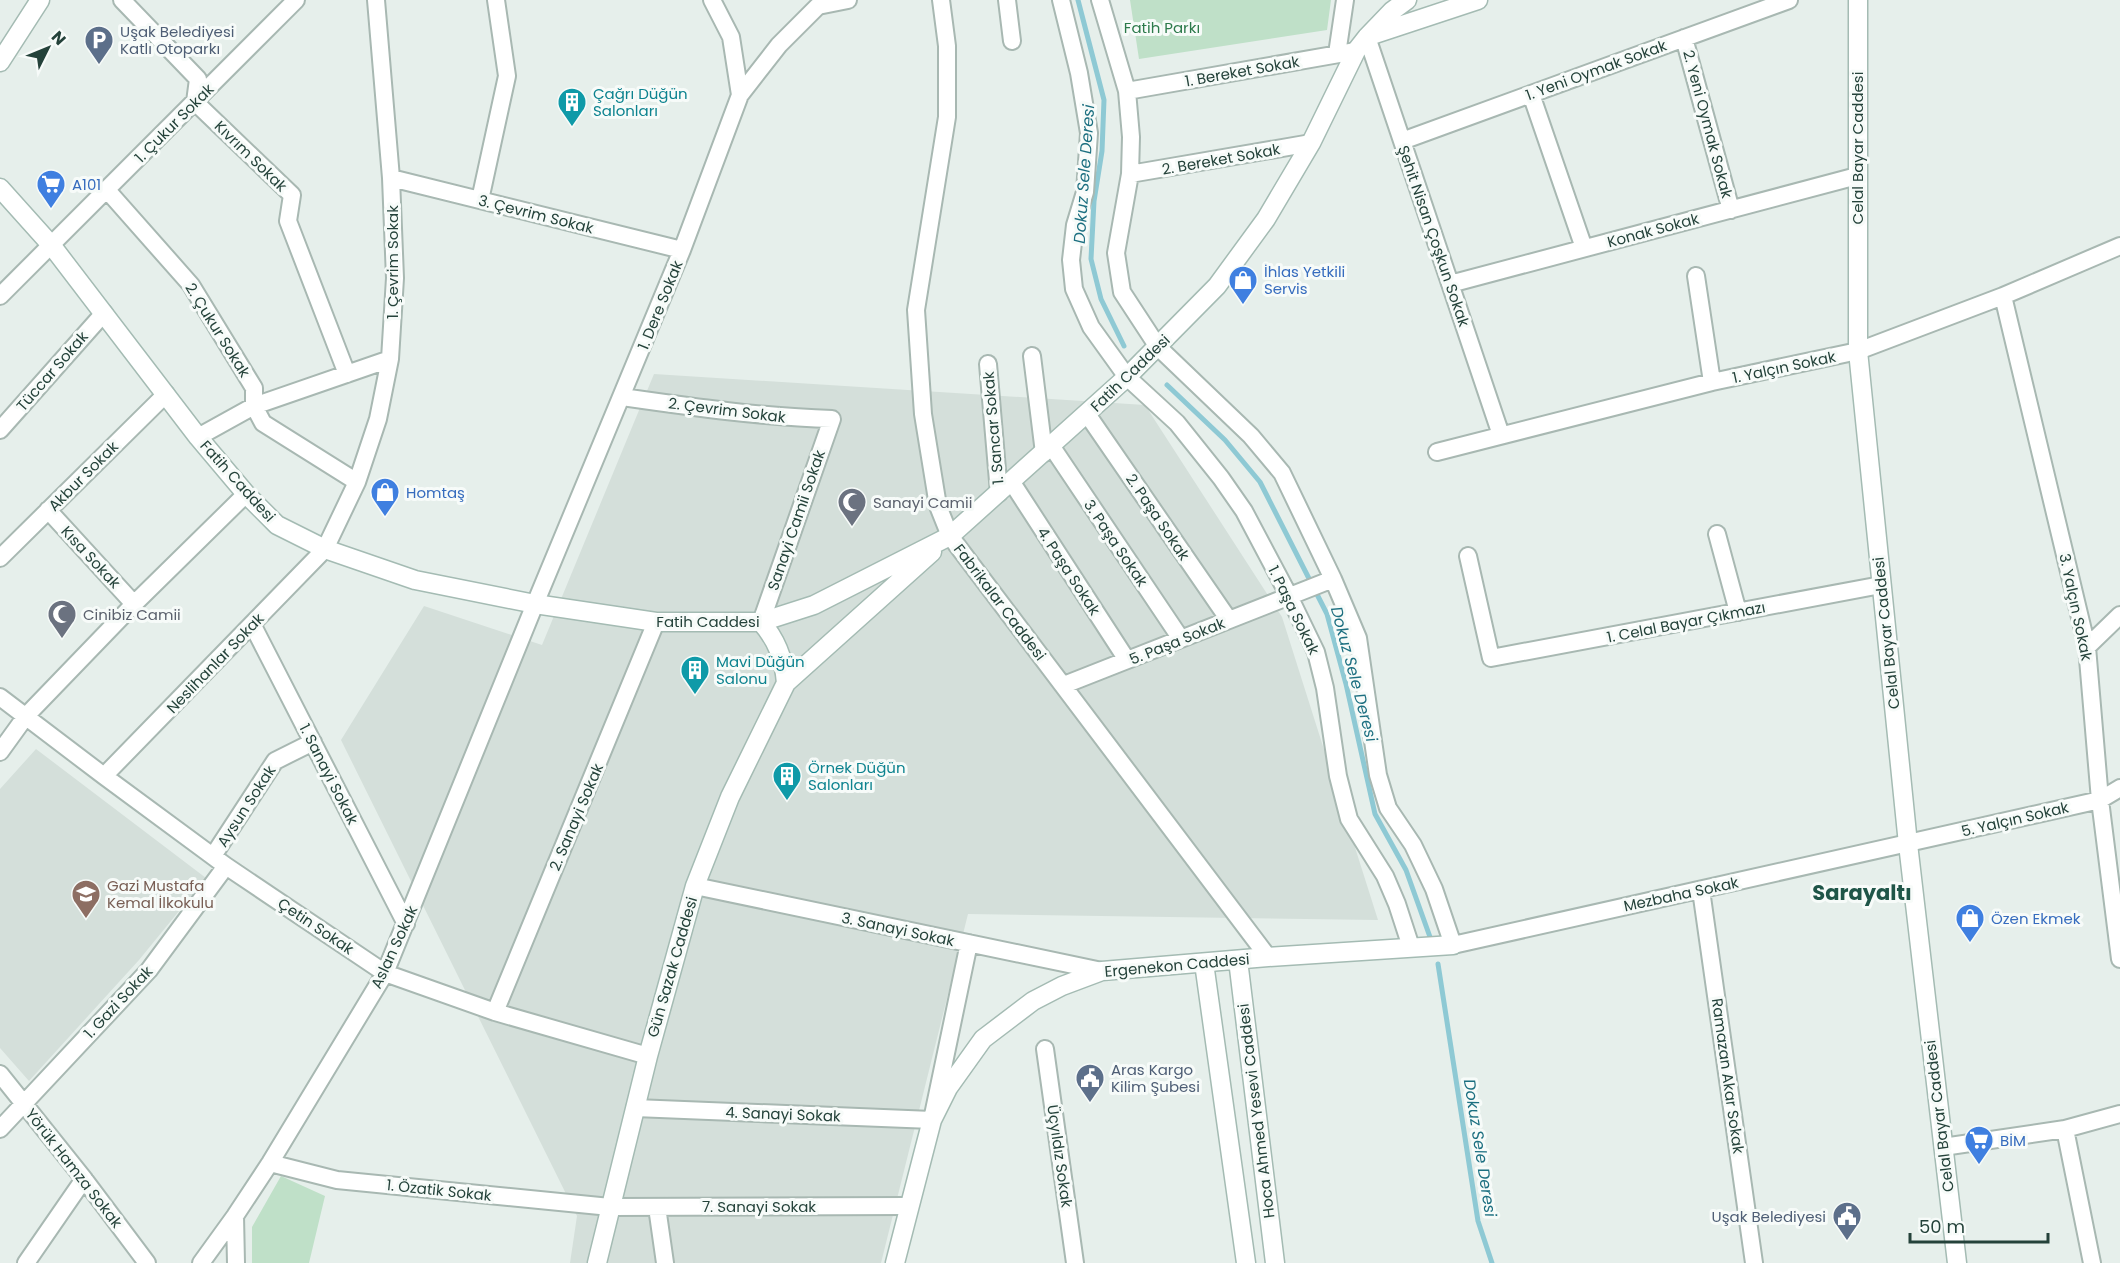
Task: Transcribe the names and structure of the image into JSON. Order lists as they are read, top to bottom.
{
  "streets": {
    "street": [
      "1. Yeni Oymak Sokak",
      "1. Bereket Sokak",
      "1. Çukur Sokak",
      "2. Yeni Oymak Sokak",
      "Celal Bayar Caddesi",
      "Kıvrım Sokak",
      "2. Bereket Sokak",
      "3. Çevrim Sokak",
      "Konak Sokak",
      "Şehit Nisan Çoşkun Sokak",
      "1. Çevrim Sokak",
      "1. Dere Sokak",
      "2. Çukur Sokak",
      "1. Yalçın Sokak",
      "Tüccar Sokak",
      "Fatih Caddesi",
      "2. Çevrim Sokak",
      "1. Sancar Sokak",
      "Akbur Sokak",
      "2. Paşa Sokak",
      "Sanayi Camii Sokak",
      "3. Paşa Sokak",
      "Kısa Sokak",
      "4. Paşa Sokak",
      "Fabrikalar Caddesi",
      "3. Yalçın Sokak",
      "1. Paşa Sokak",
      "1. Celal Bayar Çıkmazı",
      "5. Paşa Sokak",
      "Neslihanlar Sokak",
      "1. Sanayi Sokak",
      "Aysun Sokak",
      "2. Sanayi Sokak",
      "5. Yalçın Sokak",
      "Mezbaha Sokak",
      "Çetin Sokak",
      "3. Sanayi Sokak",
      "Aslan Sokak",
      "Ergenekon Caddesi",
      "Gün Sazak Caddesi",
      "1. Gazi Sokak",
      "Ramazan Akar Sokak",
      "Hoca Ahmed Yesevi Caddesi",
      "4. Sanayi Sokak",
      "Üçyıldız Sokak",
      "Yörük Hamza Sokak",
      "1. Özatik Sokak",
      "7. Sanayi Sokak"
    ]
  },
  "crossings": [
    ["1. Yeni Oymak Sokak", "2. Yeni Oymak Sokak"],
    ["1. Yeni Oymak Sokak", "Şehit Nisan Çoşkun Sokak"],
    ["1. Bereket Sokak", "Şehit Nisan Çoşkun Sokak"],
    ["1. Bereket Sokak", "Fatih Caddesi"],
    ["1. Çukur Sokak", "Kıvrım Sokak"],
    ["1. Çukur Sokak", "2. Çukur Sokak"],
    ["1. Çukur Sokak", "Fatih Caddesi"],
    ["2. Yeni Oymak Sokak", "Konak Sokak"],
    ["Celal Bayar Caddesi", "Konak Sokak"],
    ["Celal Bayar Caddesi", "1. Yalçın Sokak"],
    ["Celal Bayar Caddesi", "1. Celal Bayar Çıkmazı"],
    ["Celal Bayar Caddesi", "5. Yalçın Sokak"],
    ["Celal Bayar Caddesi", "Mezbaha Sokak"],
    ["2. Bereket Sokak", "Fatih Caddesi"],
    ["3. Çevrim Sokak", "1. Çevrim Sokak"],
    ["3. Çevrim Sokak", "1. Dere Sokak"],
    ["Konak Sokak", "Şehit Nisan Çoşkun Sokak"],
    ["Şehit Nisan Çoşkun Sokak", "1. Yalçın Sokak"],
    ["Şehit Nisan Çoşkun Sokak", "Fatih Caddesi"],
    ["1. Çevrim Sokak", "2. Çukur Sokak"],
    ["1. Çevrim Sokak", "Fatih Caddesi"],
    ["1. Çevrim Sokak", "Neslihanlar Sokak"],
    ["1. Dere Sokak", "Fatih Caddesi"],
    ["1. Dere Sokak", "2. Çevrim Sokak"],
    ["1. Dere Sokak", "Aslan Sokak"],
    ["1. Yalçın Sokak", "3. Yalçın Sokak"],
    ["Tüccar Sokak", "Fatih Caddesi"],
    ["Fatih Caddesi", "1. Sancar Sokak"],
    ["Fatih Caddesi", "Akbur Sokak"],
    ["Fatih Caddesi", "2. Paşa Sokak"],
    ["Fatih Caddesi", "Sanayi Camii Sokak"],
    ["Fatih Caddesi", "3. Paşa Sokak"],
    ["Fatih Caddesi", "4. Paşa Sokak"],
    ["Fatih Caddesi", "Fabrikalar Caddesi"],
    ["Fatih Caddesi", "1. Paşa Sokak"],
    ["Fatih Caddesi", "Neslihanlar Sokak"],
    ["Fatih Caddesi", "2. Sanayi Sokak"],
    ["Fatih Caddesi", "Aslan Sokak"],
    ["2. Çevrim Sokak", "Sanayi Camii Sokak"],
    ["1. Sancar Sokak", "4. Paşa Sokak"],
    ["Akbur Sokak", "Kısa Sokak"],
    ["2. Paşa Sokak", "5. Paşa Sokak"],
    ["3. Paşa Sokak", "5. Paşa Sokak"],
    ["4. Paşa Sokak", "5. Paşa Sokak"],
    ["Fabrikalar Caddesi", "5. Paşa Sokak"],
    ["Fabrikalar Caddesi", "Ergenekon Caddesi"],
    ["3. Yalçın Sokak", "5. Yalçın Sokak"],
    ["1. Paşa Sokak", "5. Paşa Sokak"],
    ["1. Paşa Sokak", "Ergenekon Caddesi"],
    ["Neslihanlar Sokak", "1. Sanayi Sokak"],
    ["Neslihanlar Sokak", "Çetin Sokak"],
    ["1. Sanayi Sokak", "Aysun Sokak"],
    ["1. Sanayi Sokak", "Aslan Sokak"],
    ["Aysun Sokak", "Çetin Sokak"],
    ["Aysun Sokak", "1. Gazi Sokak"],
    ["2. Sanayi Sokak", "Çetin Sokak"],
    ["5. Yalçın Sokak", "Mezbaha Sokak"],
    ["Mezbaha Sokak", "Ergenekon Caddesi"],
    ["Mezbaha Sokak", "Ramazan Akar Sokak"],
    ["Çetin Sokak", "Aslan Sokak"],
    ["Çetin Sokak", "Gün Sazak Caddesi"],
    ["Çetin Sokak", "1. Gazi Sokak"],
    ["3. Sanayi Sokak", "Ergenekon Caddesi"],
    ["3. Sanayi Sokak", "Gün Sazak Caddesi"],
    ["Aslan Sokak", "1. Özatik Sokak"],
    ["Ergenekon Caddesi", "Hoca Ahmed Yesevi Caddesi"],
    ["Ergenekon Caddesi", "4. Sanayi Sokak"],
    ["Ergenekon Caddesi", "7. Sanayi Sokak"],
    ["Gün Sazak Caddesi", "4. Sanayi Sokak"],
    ["Gün Sazak Caddesi", "1. Özatik Sokak"],
    ["Gün Sazak Caddesi", "7. Sanayi Sokak"],
    ["1. Gazi Sokak", "Yörük Hamza Sokak"],
    ["1. Özatik Sokak", "7. Sanayi Sokak"]
  ],
  "districts": ["Sarayaltı"],
  "water": ["Dokuz Sele Deresi"],
  "parks": ["Fatih Parkı"],
  "places": {
    "parking": ["Uşak Belediyesi Katlı Otoparkı"],
    "building": ["Çağrı Düğün Salonları", "Mavi Düğün Salonu", "Örnek Düğün Salonları"],
    "supermarket": ["A101", "BİM"],
    "shop": ["İhlas Yetkili Servis", "Homtaş", "Özen Ekmek"],
    "mosque": ["Sanayi Camii", "Cinibiz Camii"],
    "school or university": ["Gazi Mustafa Kemal İlkokulu"],
    "public building": ["Aras Kargo Kilim Şubesi", "Uşak Belediyesi"]
  },
  "scale_bar": "50 m",
  "north": "top right"
}
